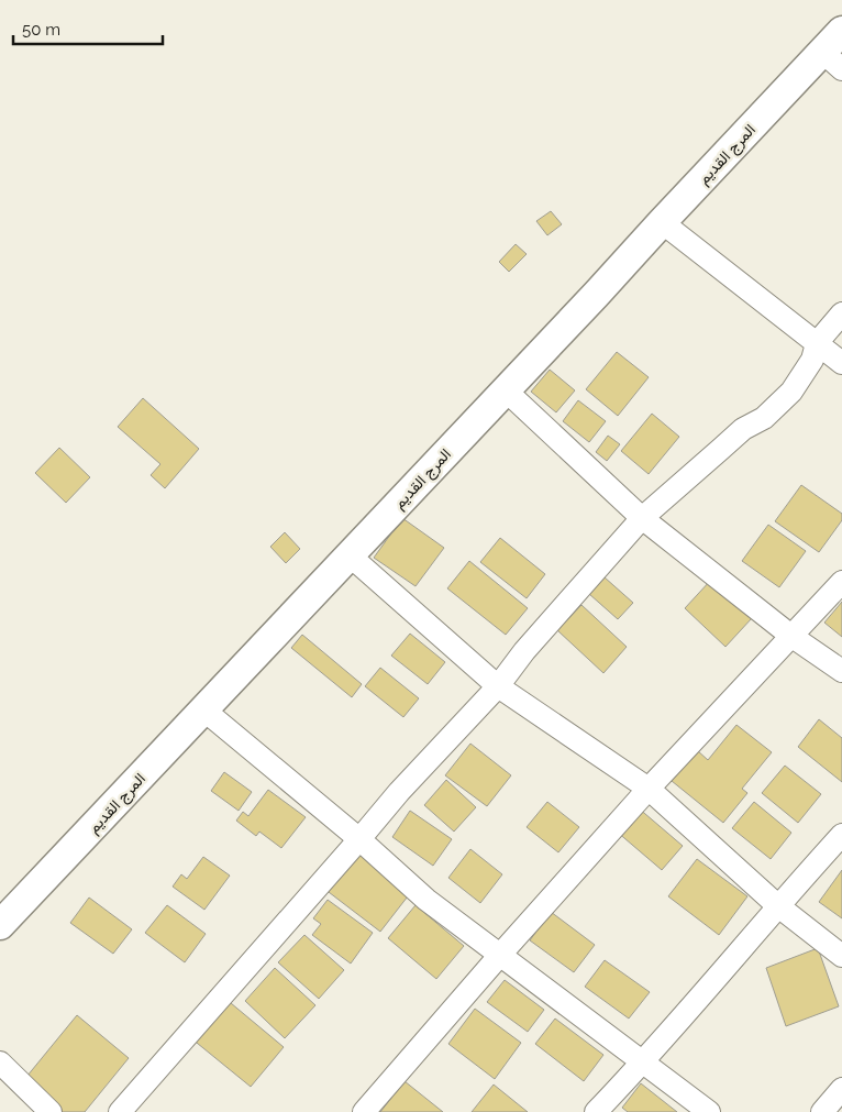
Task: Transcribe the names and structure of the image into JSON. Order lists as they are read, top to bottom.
{
  "streets": {
    "main road": ["المرج القديم"]
  },
  "scale_bar": "50 m"
}
